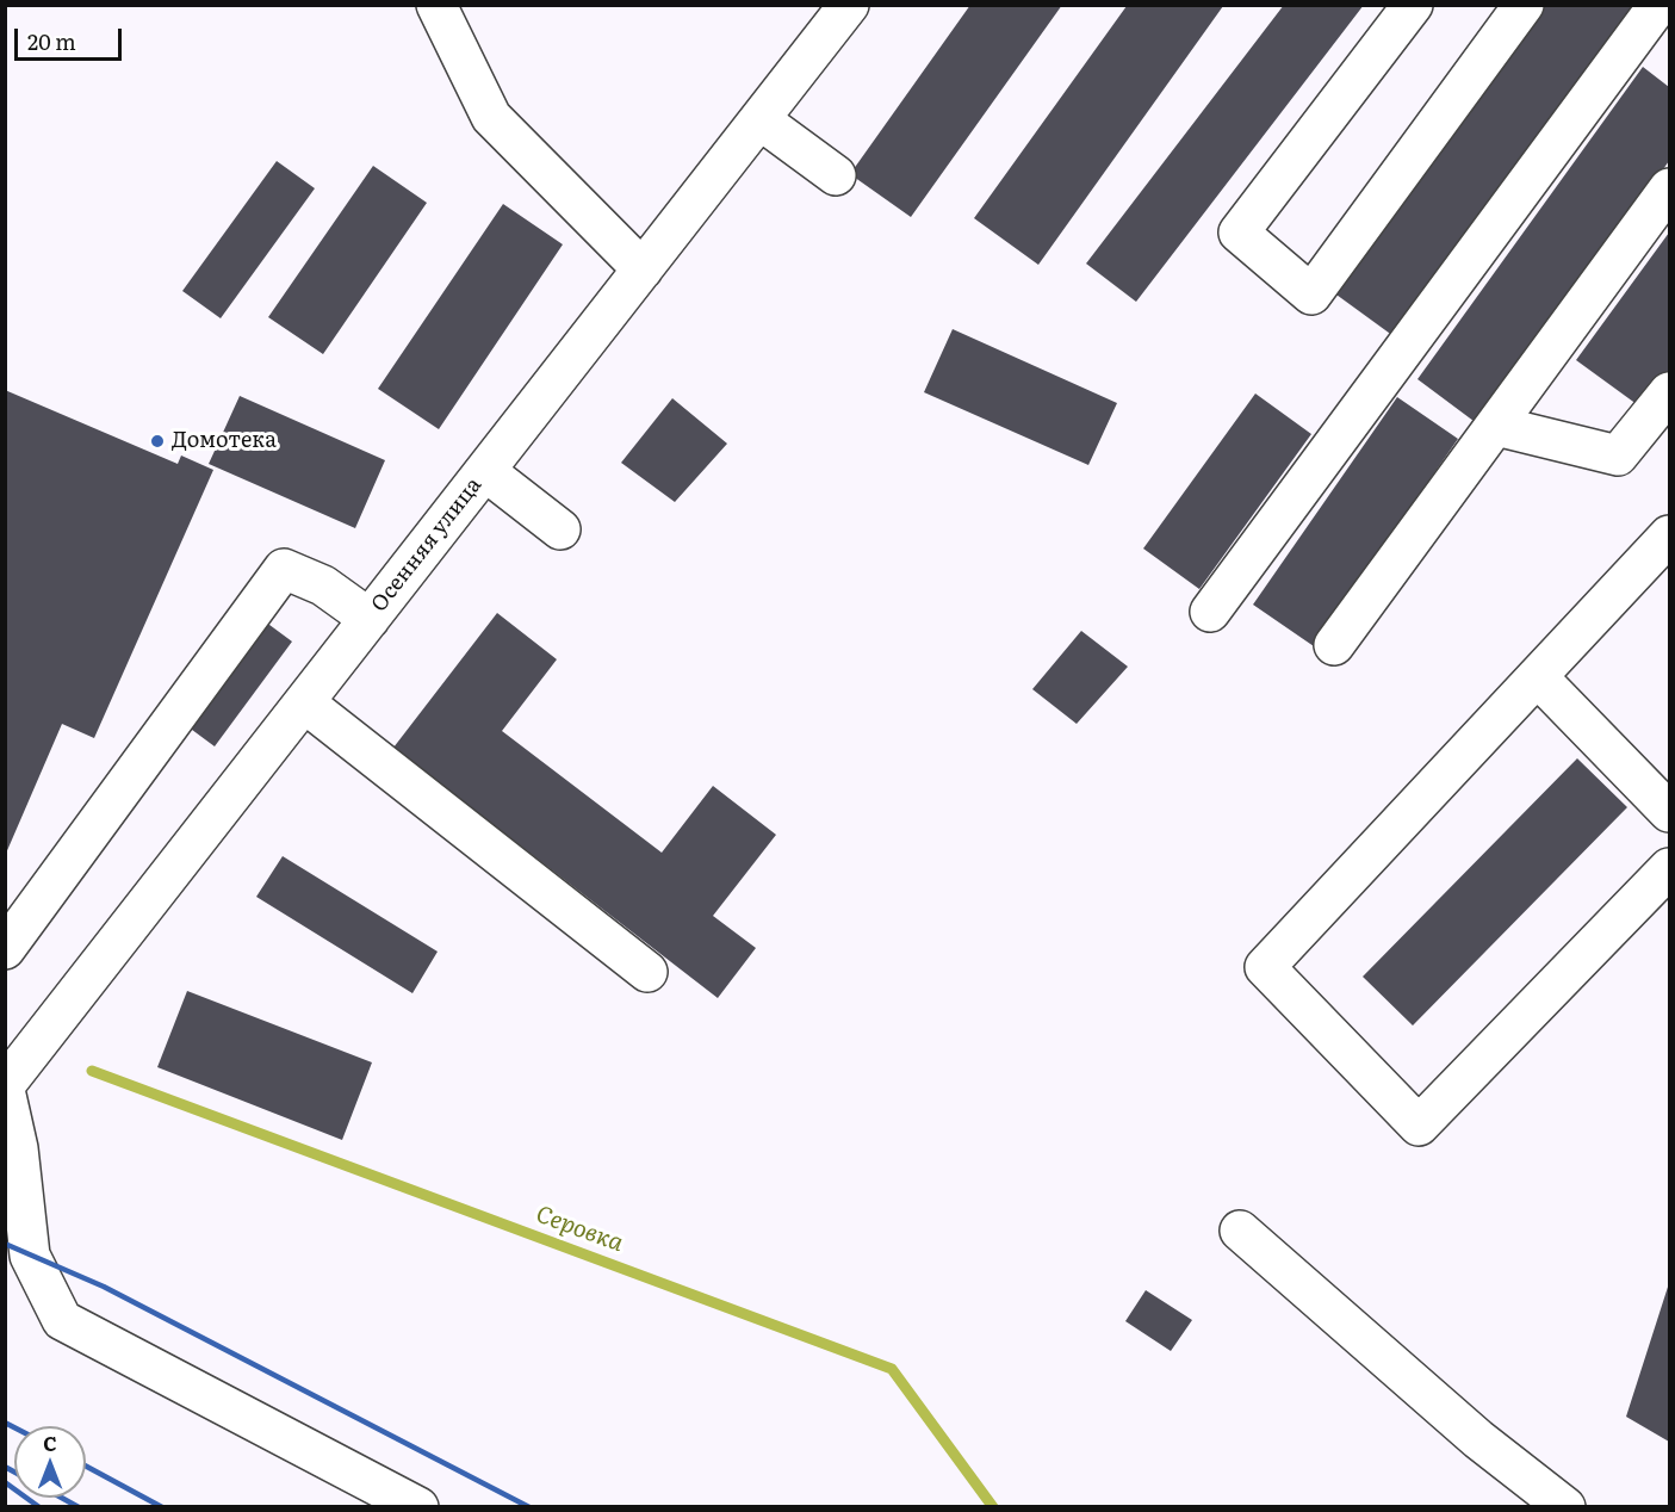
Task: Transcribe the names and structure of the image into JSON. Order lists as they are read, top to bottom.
{
  "streets": {
    "street": ["Осенняя улица"]
  },
  "water": ["Серовка"],
  "places": ["Домотека"],
  "scale_bar": "20 m",
  "north": "top"
}
